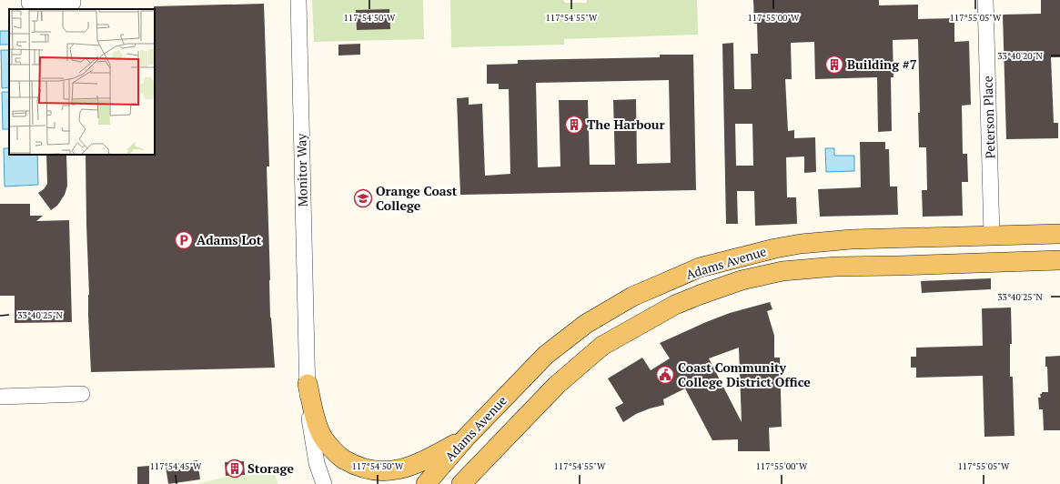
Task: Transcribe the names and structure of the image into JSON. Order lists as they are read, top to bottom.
{
  "streets": {
    "main road": ["Adams Avenue"],
    "street": ["Peterson Place", "Monitor Way"]
  },
  "crossings": [
    ["Peterson Place", "Adams Avenue"]
  ],
  "places": {
    "building": ["Building #7", "The Harbour", "Storage"],
    "school or university": ["Orange Coast College"],
    "parking": ["Adams Lot"],
    "public building": ["Coast Community College District Office"]
  },
  "coordinates": [
    "117°54'50\"W",
    "117°54'55\"W",
    "117°55'00\"W",
    "117°55'05\"W",
    "33°40'20\"N",
    "33°40'25\"N",
    "117°54'45\"W"
  ]
}
